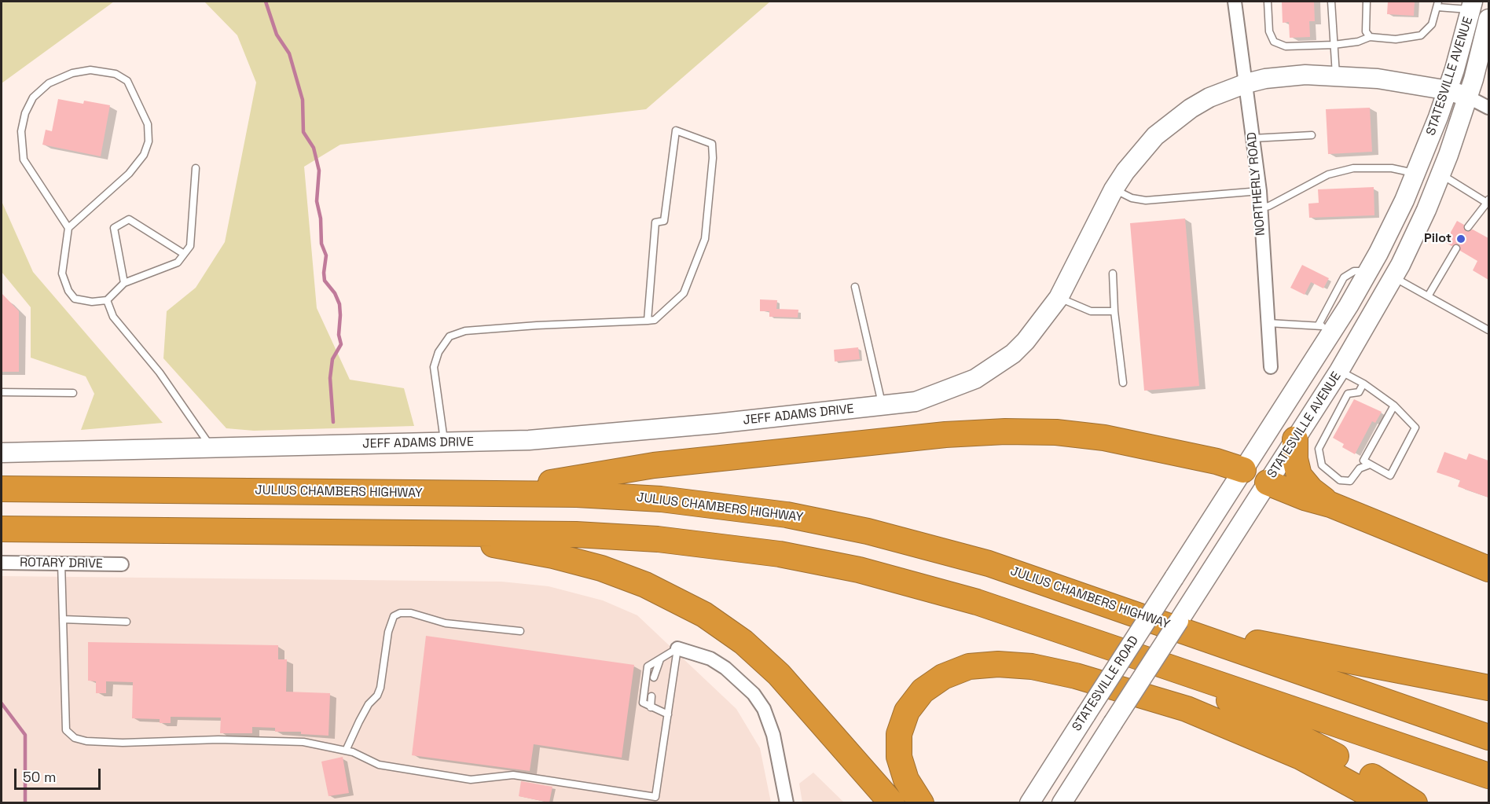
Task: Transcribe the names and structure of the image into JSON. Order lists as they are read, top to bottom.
{
  "streets": {
    "highway": ["JULIUS CHAMBERS HIGHWAY"],
    "main road": ["STATESVILLE AVENUE", "JEFF ADAMS DRIVE", "STATESVILLE ROAD"],
    "street": ["NORTHERLY ROAD", "ROTARY DRIVE"]
  },
  "crossings": [
    ["STATESVILLE AVENUE", "JEFF ADAMS DRIVE"],
    ["STATESVILLE AVENUE", "STATESVILLE ROAD"],
    ["NORTHERLY ROAD", "JEFF ADAMS DRIVE"]
  ],
  "places": ["Pilot"],
  "scale_bar": "50 m"
}
